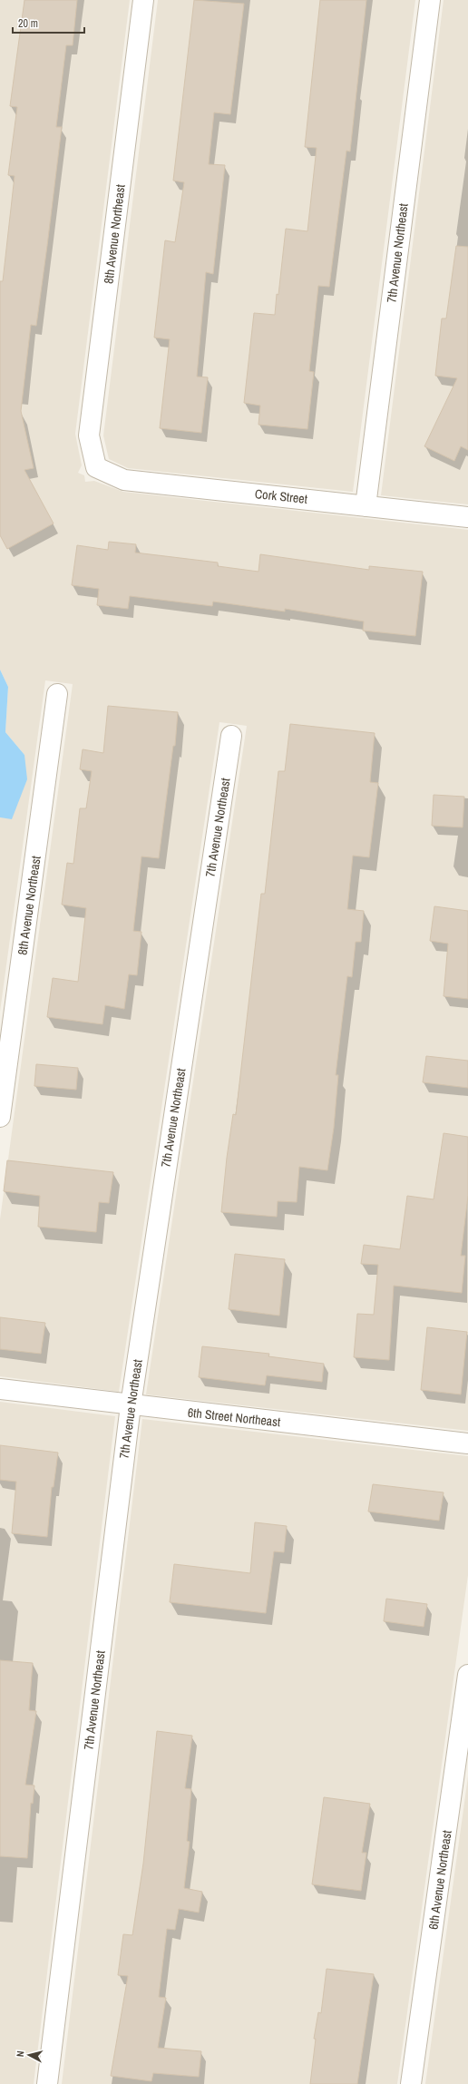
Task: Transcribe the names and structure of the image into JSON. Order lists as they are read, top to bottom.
{
  "streets": {
    "street": [
      "8th Avenue Northeast",
      "7th Avenue Northeast",
      "Cork Street",
      "6th Street Northeast",
      "6th Avenue Northeast"
    ]
  },
  "crossings": [
    ["8th Avenue Northeast", "Cork Street"],
    ["7th Avenue Northeast", "Cork Street"],
    ["7th Avenue Northeast", "6th Street Northeast"]
  ],
  "scale_bar": "20 m",
  "north": "left"
}
